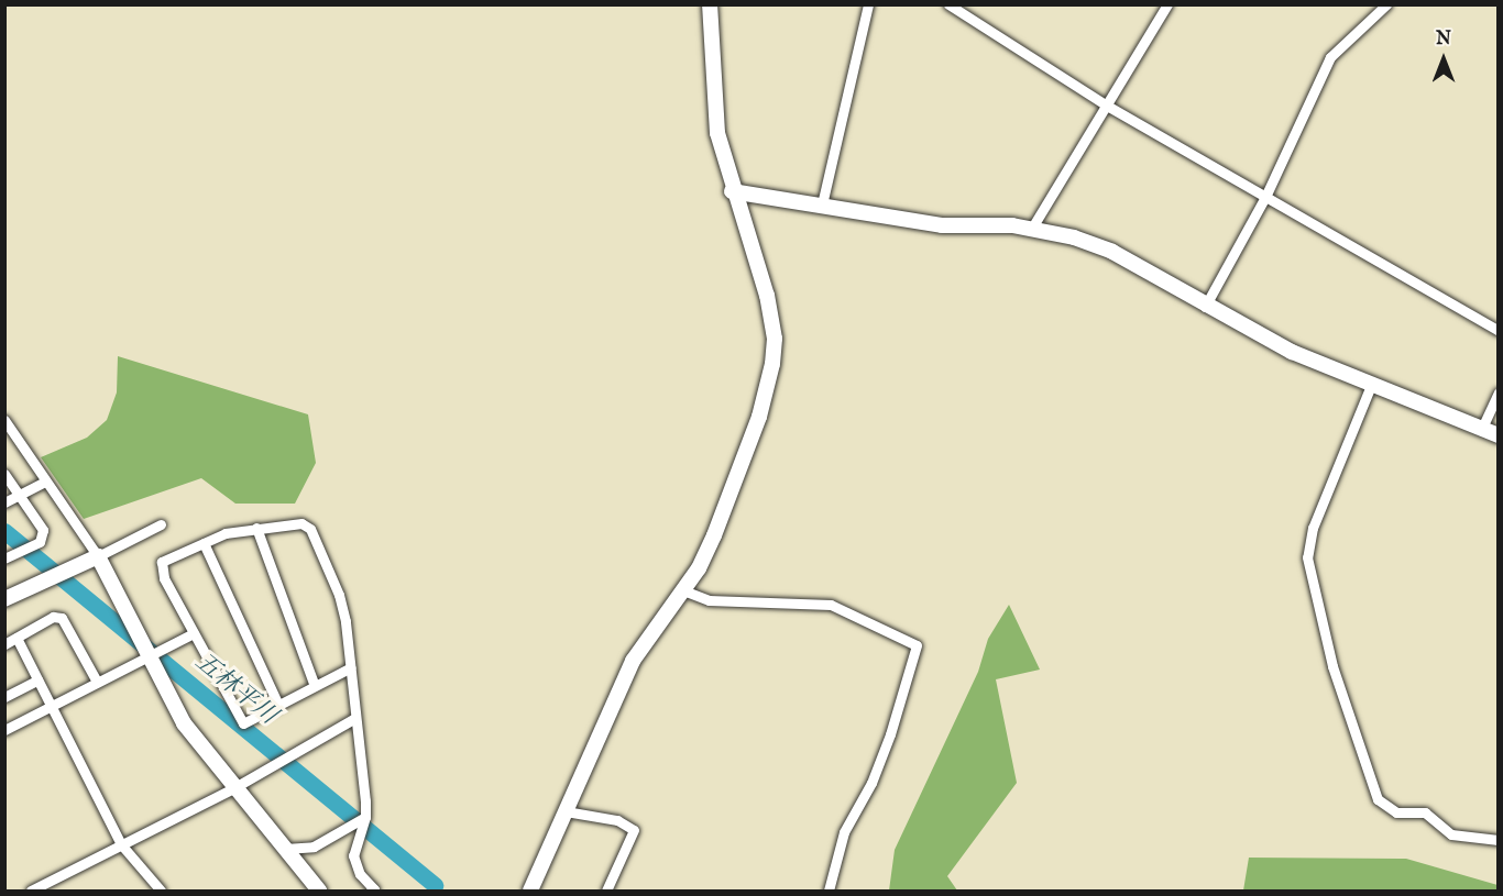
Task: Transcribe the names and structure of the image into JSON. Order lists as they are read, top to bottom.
{
  "water": ["五林平川"],
  "north": "top"
}
